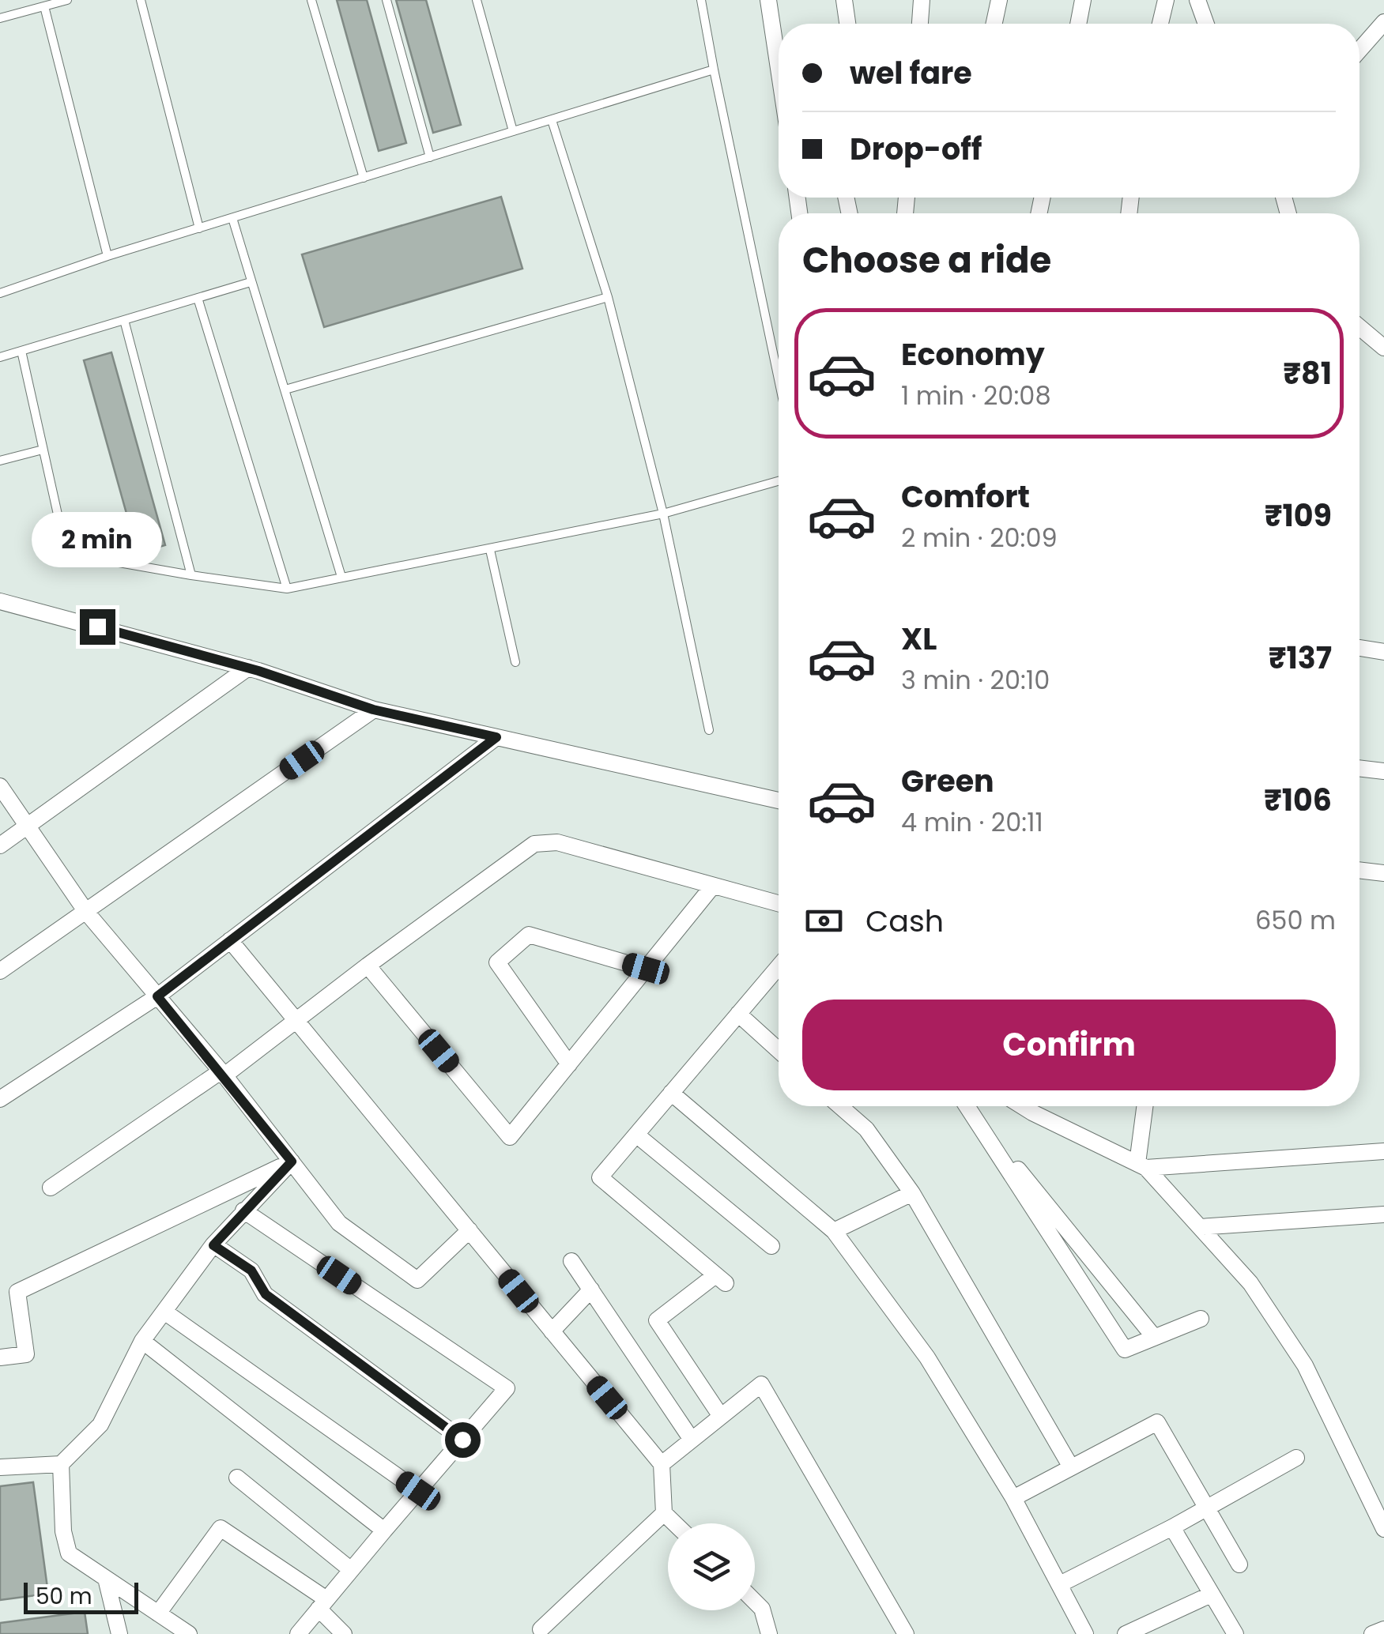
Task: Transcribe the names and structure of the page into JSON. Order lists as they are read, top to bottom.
{
  "scale_bar": "50 m",
  "page": {
    "banner": ["wel fare", "Drop-off"],
    "heading": "Choose a ride",
    "list": [
      {
        "name": "Economy",
        "note": "1 min · 20:08",
        "value": "₹81"
      },
      {
        "name": "Comfort",
        "note": "2 min · 20:09",
        "value": "₹109"
      },
      {
        "name": "XL",
        "note": "3 min · 20:10",
        "value": "₹137"
      },
      {
        "name": "Green",
        "note": "4 min · 20:11",
        "value": "₹106"
      }
    ],
    "bubble": "2 min",
    "pay": ["Cash", "650 m"],
    "buttons": "Confirm",
    "scale": "50 m"
  }
}
